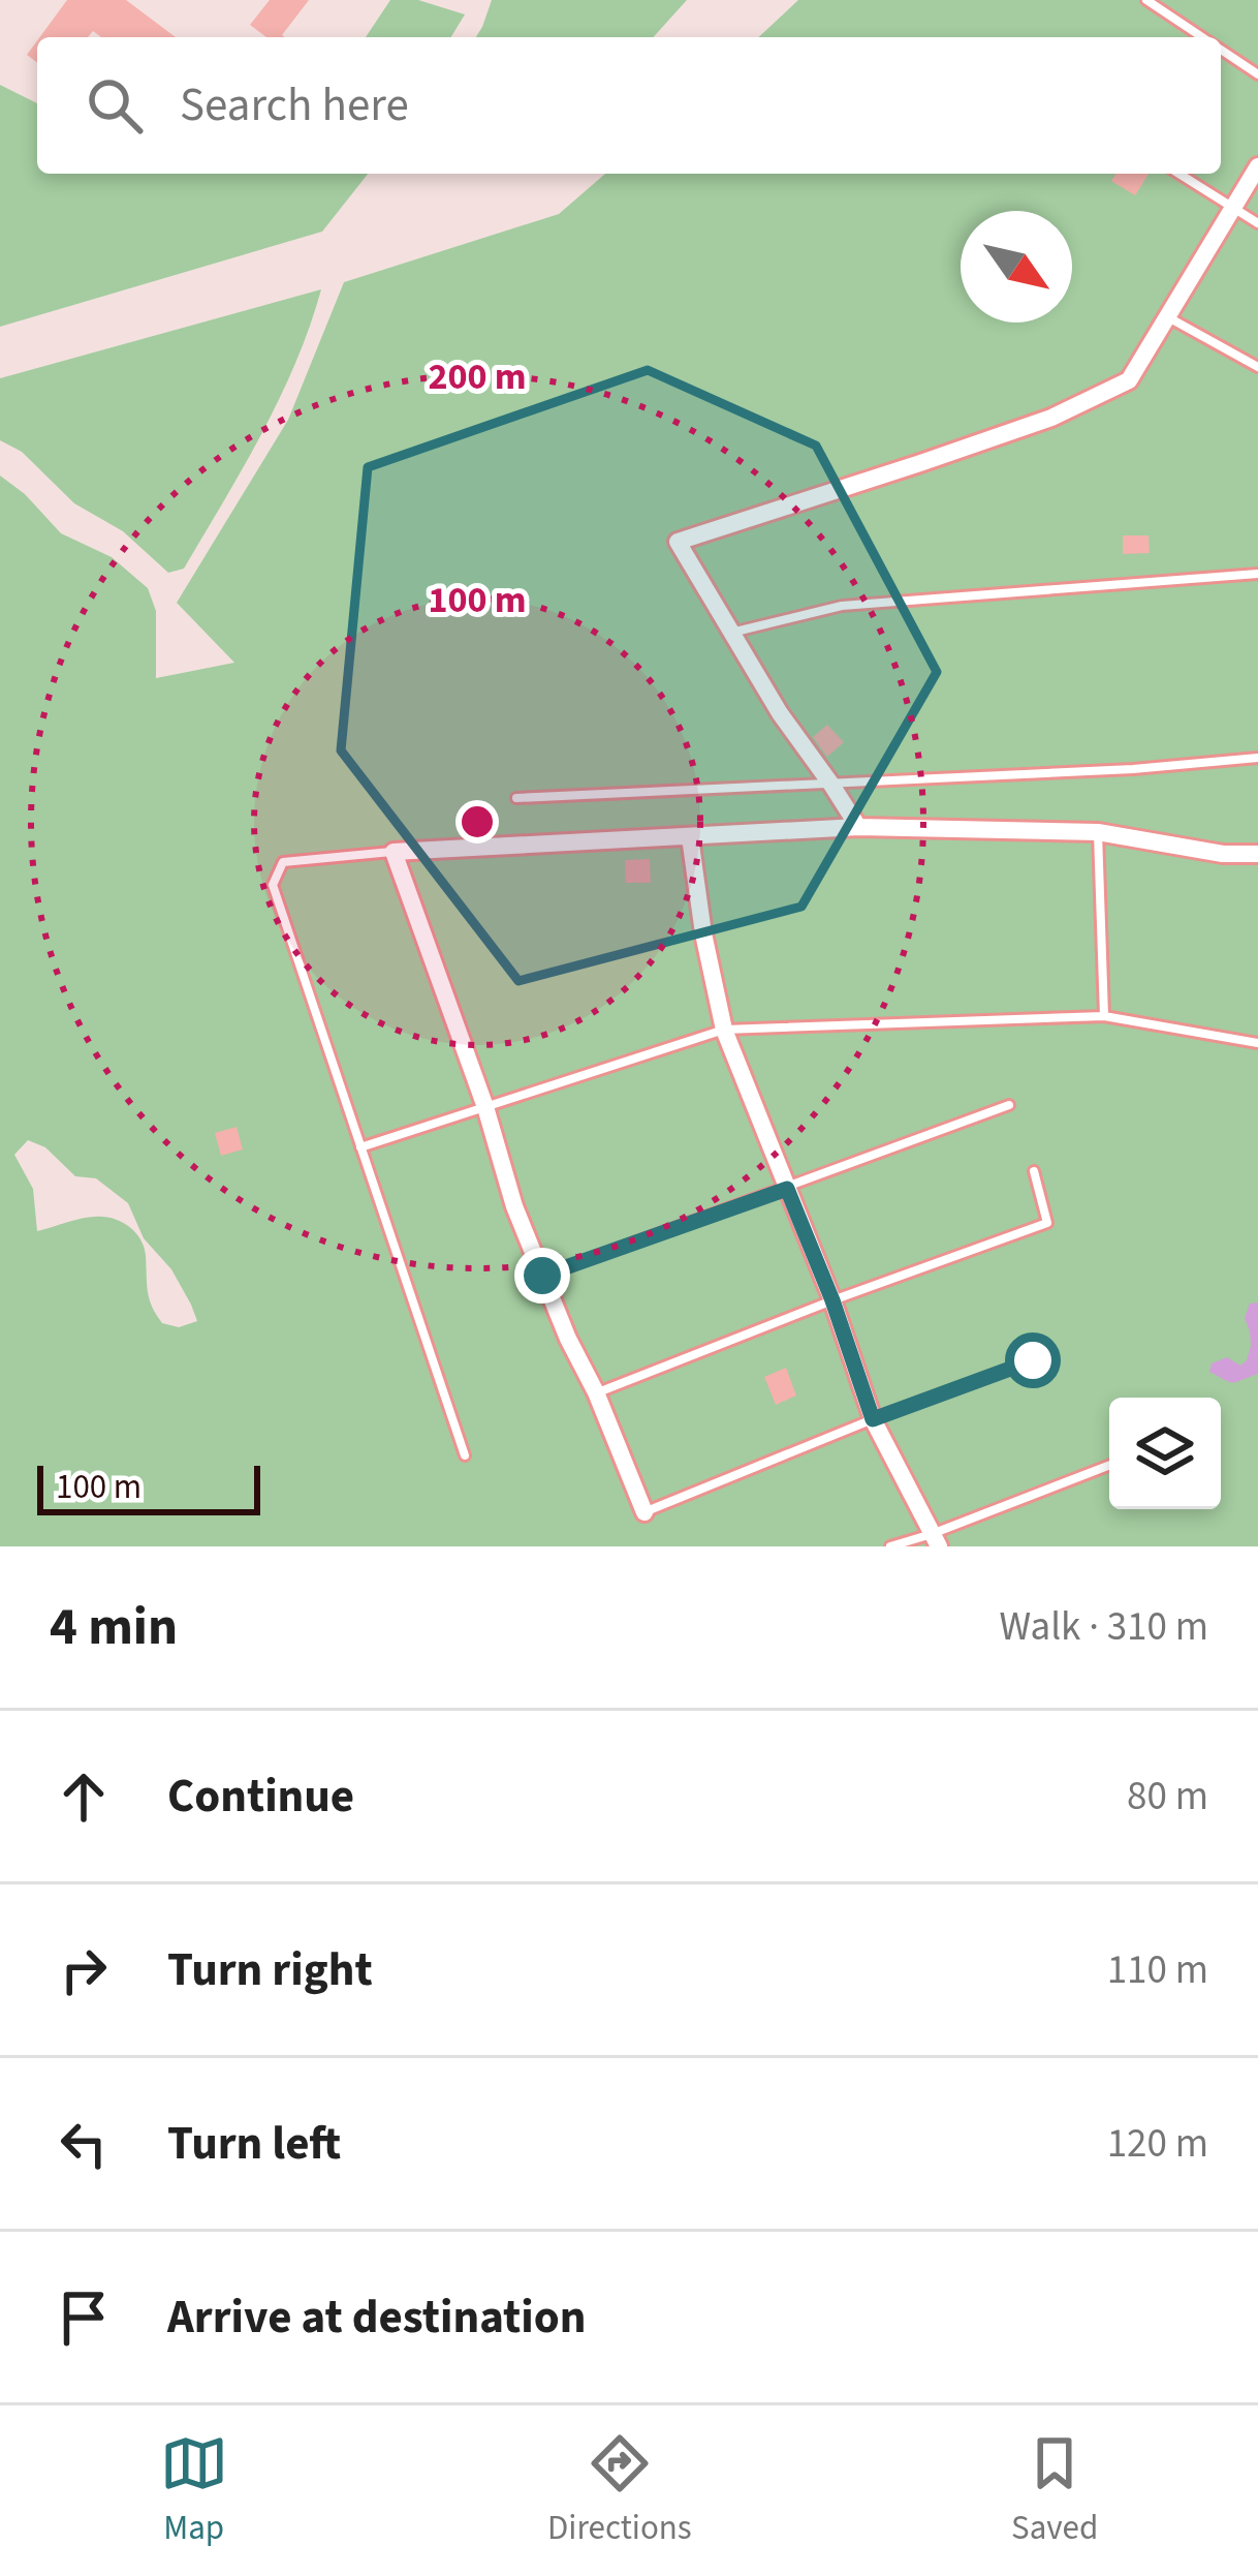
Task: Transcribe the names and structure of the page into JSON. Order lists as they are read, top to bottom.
{
  "scale_bar": "100 m",
  "north": "bottom right",
  "page": {
    "search": "Search here",
    "scale": "100 m",
    "heading": ["4 min", "Walk · 310 m"],
    "list": [
      ["Continue", "80 m"],
      ["Turn right", "110 m"],
      ["Turn left", "120 m"],
      "Arrive at destination"
    ],
    "nav": ["Map", "Directions", "Saved"]
  },
  "rings": ["200 m", "100 m"]
}
